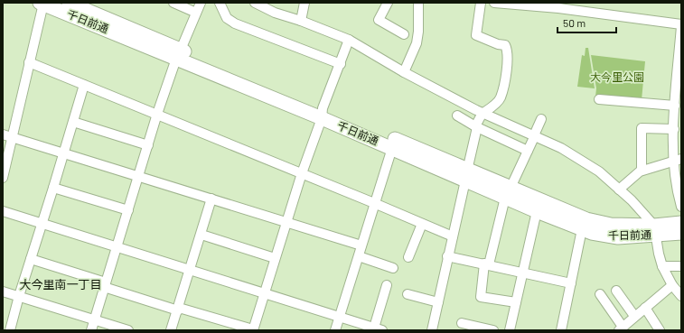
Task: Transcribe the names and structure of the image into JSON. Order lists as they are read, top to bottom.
{
  "streets": {
    "highway": ["千日前通"]
  },
  "districts": ["大今里南一丁目"],
  "parks": ["大今里公園"],
  "scale_bar": "50 m"
}
